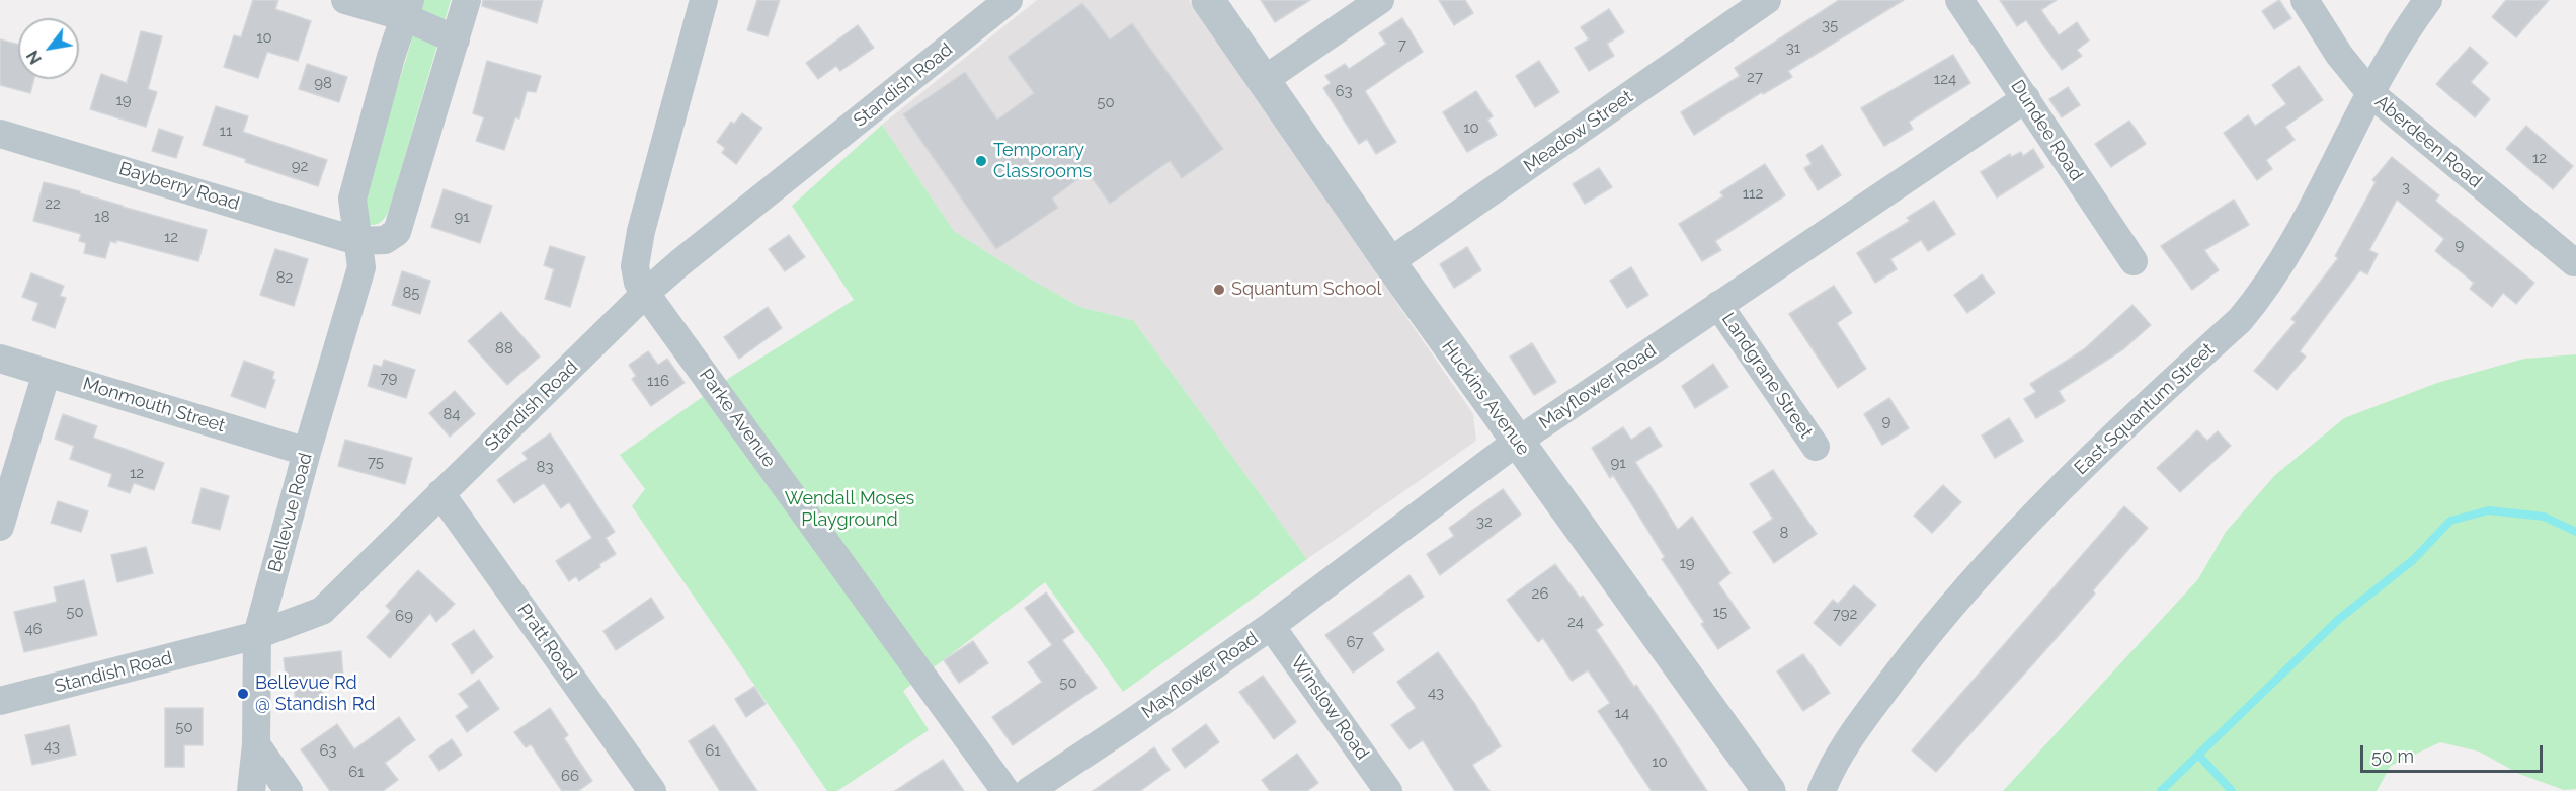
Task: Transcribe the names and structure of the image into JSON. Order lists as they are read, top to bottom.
{
  "streets": {
    "street": [
      "Standish Road",
      "Dundee Road",
      "Meadow Street",
      "Aberdeen Road",
      "Bayberry Road",
      "Landgrane Street",
      "Mayflower Road",
      "Huckins Avenue",
      "Monmouth Street",
      "East Squantum Street",
      "Parke Avenue",
      "Bellevue Road",
      "Pratt Road",
      "Winslow Road"
    ]
  },
  "crossings": [
    ["Standish Road", "Parke Avenue"],
    ["Standish Road", "Bellevue Road"],
    ["Standish Road", "Pratt Road"],
    ["Dundee Road", "Mayflower Road"],
    ["Meadow Street", "Huckins Avenue"],
    ["Aberdeen Road", "East Squantum Street"],
    ["Bayberry Road", "Bellevue Road"],
    ["Landgrane Street", "Mayflower Road"],
    ["Mayflower Road", "Huckins Avenue"],
    ["Mayflower Road", "Winslow Road"],
    ["Monmouth Street", "Bellevue Road"]
  ],
  "parks": ["Wendall Moses Playground"],
  "places": ["Temporary Classrooms", "Squantum School", "Bellevue Rd @ Standish Rd"],
  "house_numbers": [
    "35",
    "10",
    "7",
    "31",
    "27",
    "124",
    "98",
    "63",
    "19",
    "50",
    "10",
    "11",
    "12",
    "92",
    "3",
    "112",
    "22",
    "18",
    "91",
    "12",
    "9",
    "82",
    "85",
    "88",
    "79",
    "116",
    "84",
    "9",
    "75",
    "91",
    "83",
    "12",
    "32",
    "8",
    "19",
    "26",
    "50",
    "15",
    "792",
    "69",
    "24",
    "46",
    "67",
    "50",
    "43",
    "14",
    "50",
    "43",
    "63",
    "61",
    "10",
    "61",
    "66"
  ],
  "scale_bar": "50 m",
  "north": "bottom left"
}
